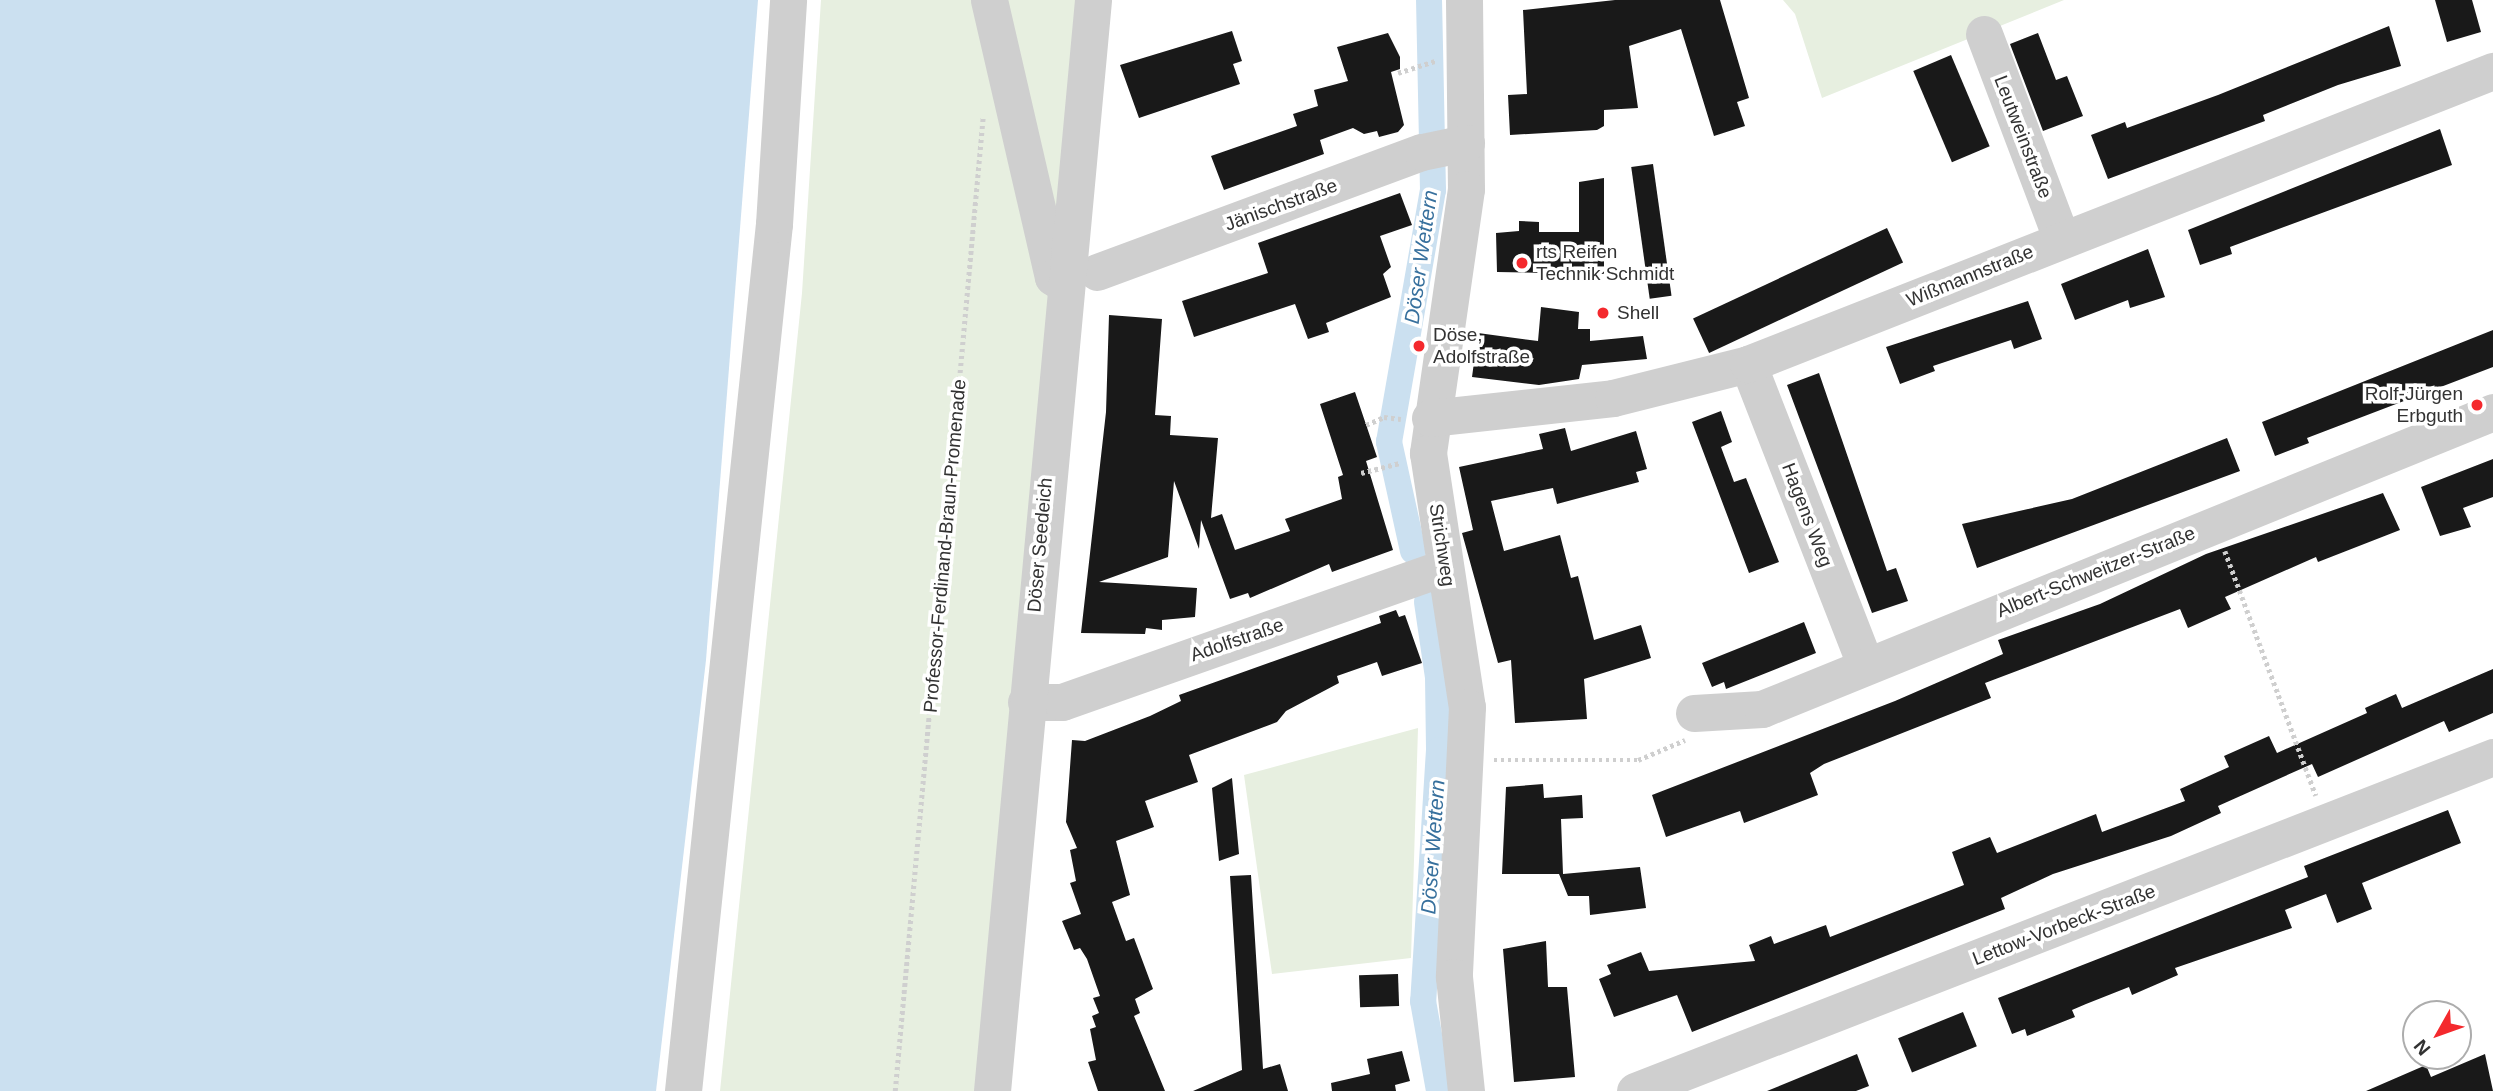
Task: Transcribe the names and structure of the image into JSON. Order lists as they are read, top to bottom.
{
  "streets": {
    "street": [
      "Leutweinstraße",
      "Jänischstraße",
      "Wißmannstraße",
      "Hagens Weg",
      "Döser Seedeich",
      "Strichweg",
      "Albert-Schweitzer-Straße",
      "Adolfstraße",
      "Lettow-Vorbeck-Straße"
    ],
    "path": ["Professor-Ferdinand-Braun-Promenade"]
  },
  "crossings": [
    ["Leutweinstraße", "Wißmannstraße"],
    ["Jänischstraße", "Döser Seedeich"],
    ["Jänischstraße", "Strichweg"],
    ["Wißmannstraße", "Hagens Weg"],
    ["Wißmannstraße", "Strichweg"],
    ["Hagens Weg", "Albert-Schweitzer-Straße"],
    ["Döser Seedeich", "Adolfstraße"],
    ["Strichweg", "Adolfstraße"]
  ],
  "water": ["Döser Wettern"],
  "places": [
    "rts Reifen Technik Schmidt",
    "Shell",
    "Döse, Adolfstraße",
    "Rolf-Jürgen Erbguth"
  ],
  "north": "bottom left"
}
